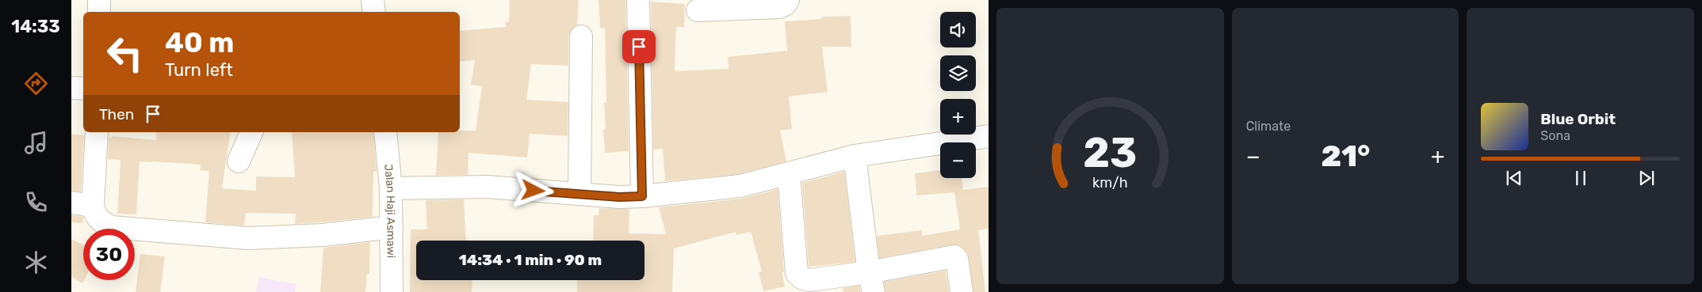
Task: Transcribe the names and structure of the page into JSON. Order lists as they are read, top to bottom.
{
  "streets": {
    "street": ["Jalan Haji Asmawi"]
  },
  "page": {
    "tabs": "14:33",
    "tile": "Climate",
    "map_buttons": ["+", "−"],
    "turn": ["40 m", "Turn left"],
    "then": "Then",
    "song": ["Blue Orbit", "Sona"],
    "heat": ["−", "21°", "+"],
    "limit": "30",
    "trip": "14:34 · 1 min · 90 m",
    "gauge": ["23", "km/h"]
  }
}
